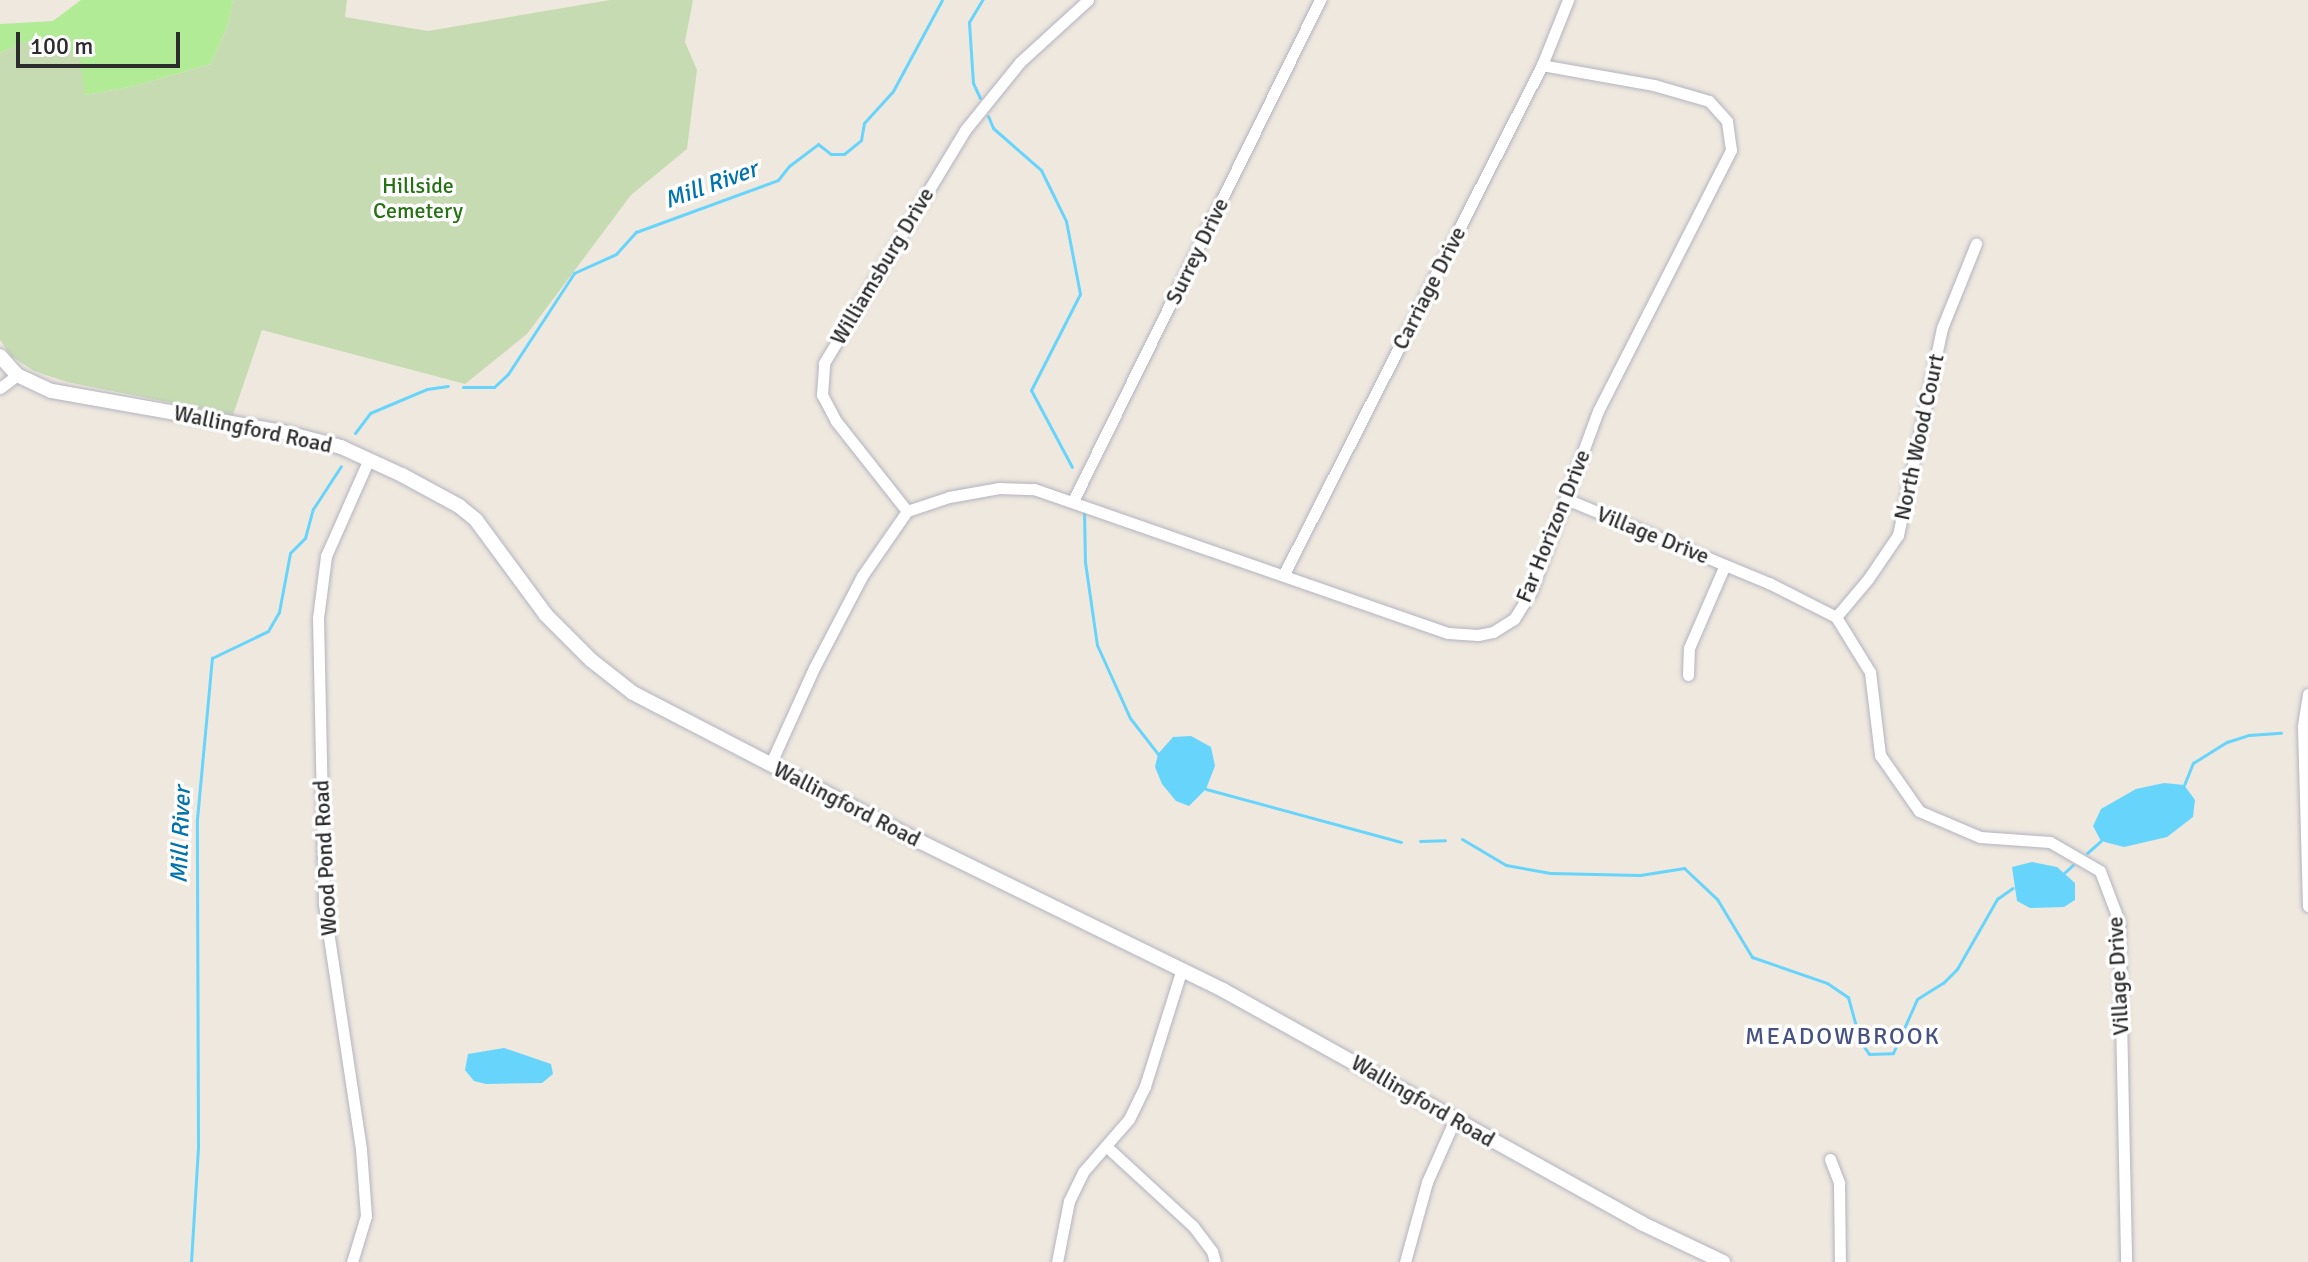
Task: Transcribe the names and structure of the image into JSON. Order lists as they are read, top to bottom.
{
  "streets": {
    "street": [
      "Surrey Drive",
      "Williamsburg Drive",
      "Carriage Drive",
      "Wallingford Road",
      "North Wood Court",
      "Far Horizon Drive",
      "Village Drive",
      "Wood Pond Road"
    ]
  },
  "crossings": [
    ["Surrey Drive", "Far Horizon Drive"],
    ["Williamsburg Drive", "Far Horizon Drive"],
    ["Carriage Drive", "Far Horizon Drive"],
    ["Wallingford Road", "Wood Pond Road"],
    ["North Wood Court", "Village Drive"],
    ["Far Horizon Drive", "Village Drive"]
  ],
  "districts": ["MEADOWBROOK"],
  "water": ["Mill River"],
  "parks": ["Hillside Cemetery"],
  "scale_bar": "100 m"
}
